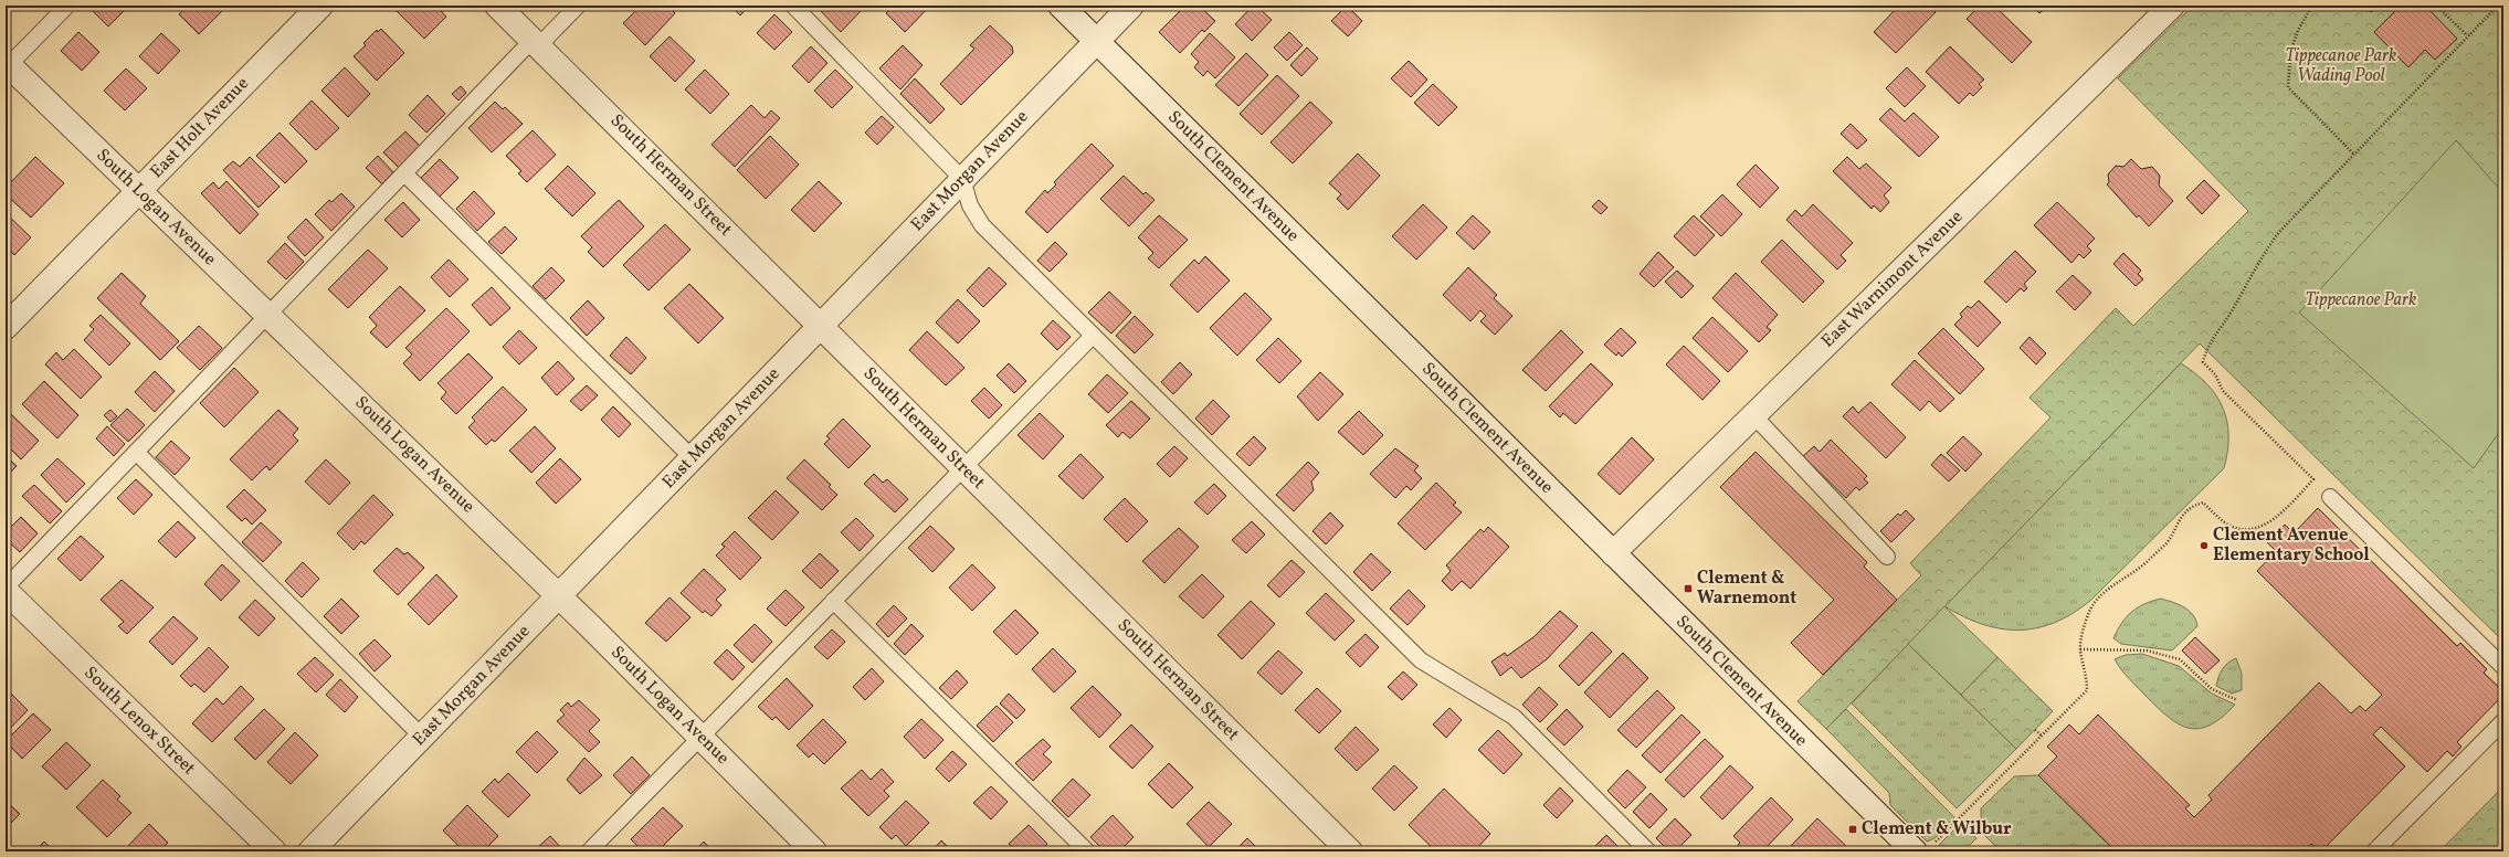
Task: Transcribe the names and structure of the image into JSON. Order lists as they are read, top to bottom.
{
  "streets": {
    "street": [
      "East Holt Avenue",
      "East Morgan Avenue",
      "South Herman Street",
      "South Clement Avenue",
      "South Logan Avenue",
      "East Warnimont Avenue",
      "South Lenox Street"
    ]
  },
  "crossings": [
    ["East Holt Avenue", "South Logan Avenue"],
    ["East Morgan Avenue", "South Herman Street"],
    ["East Morgan Avenue", "South Clement Avenue"],
    ["East Morgan Avenue", "South Logan Avenue"],
    ["South Clement Avenue", "East Warnimont Avenue"]
  ],
  "parks": ["Tippecanoe Park Wading Pool", "Tippecanoe Park"],
  "places": {
    "other": ["Clement Avenue Elementary School"],
    "transit": ["Clement & Warnemont", "Clement & Wilbur"]
  }
}
